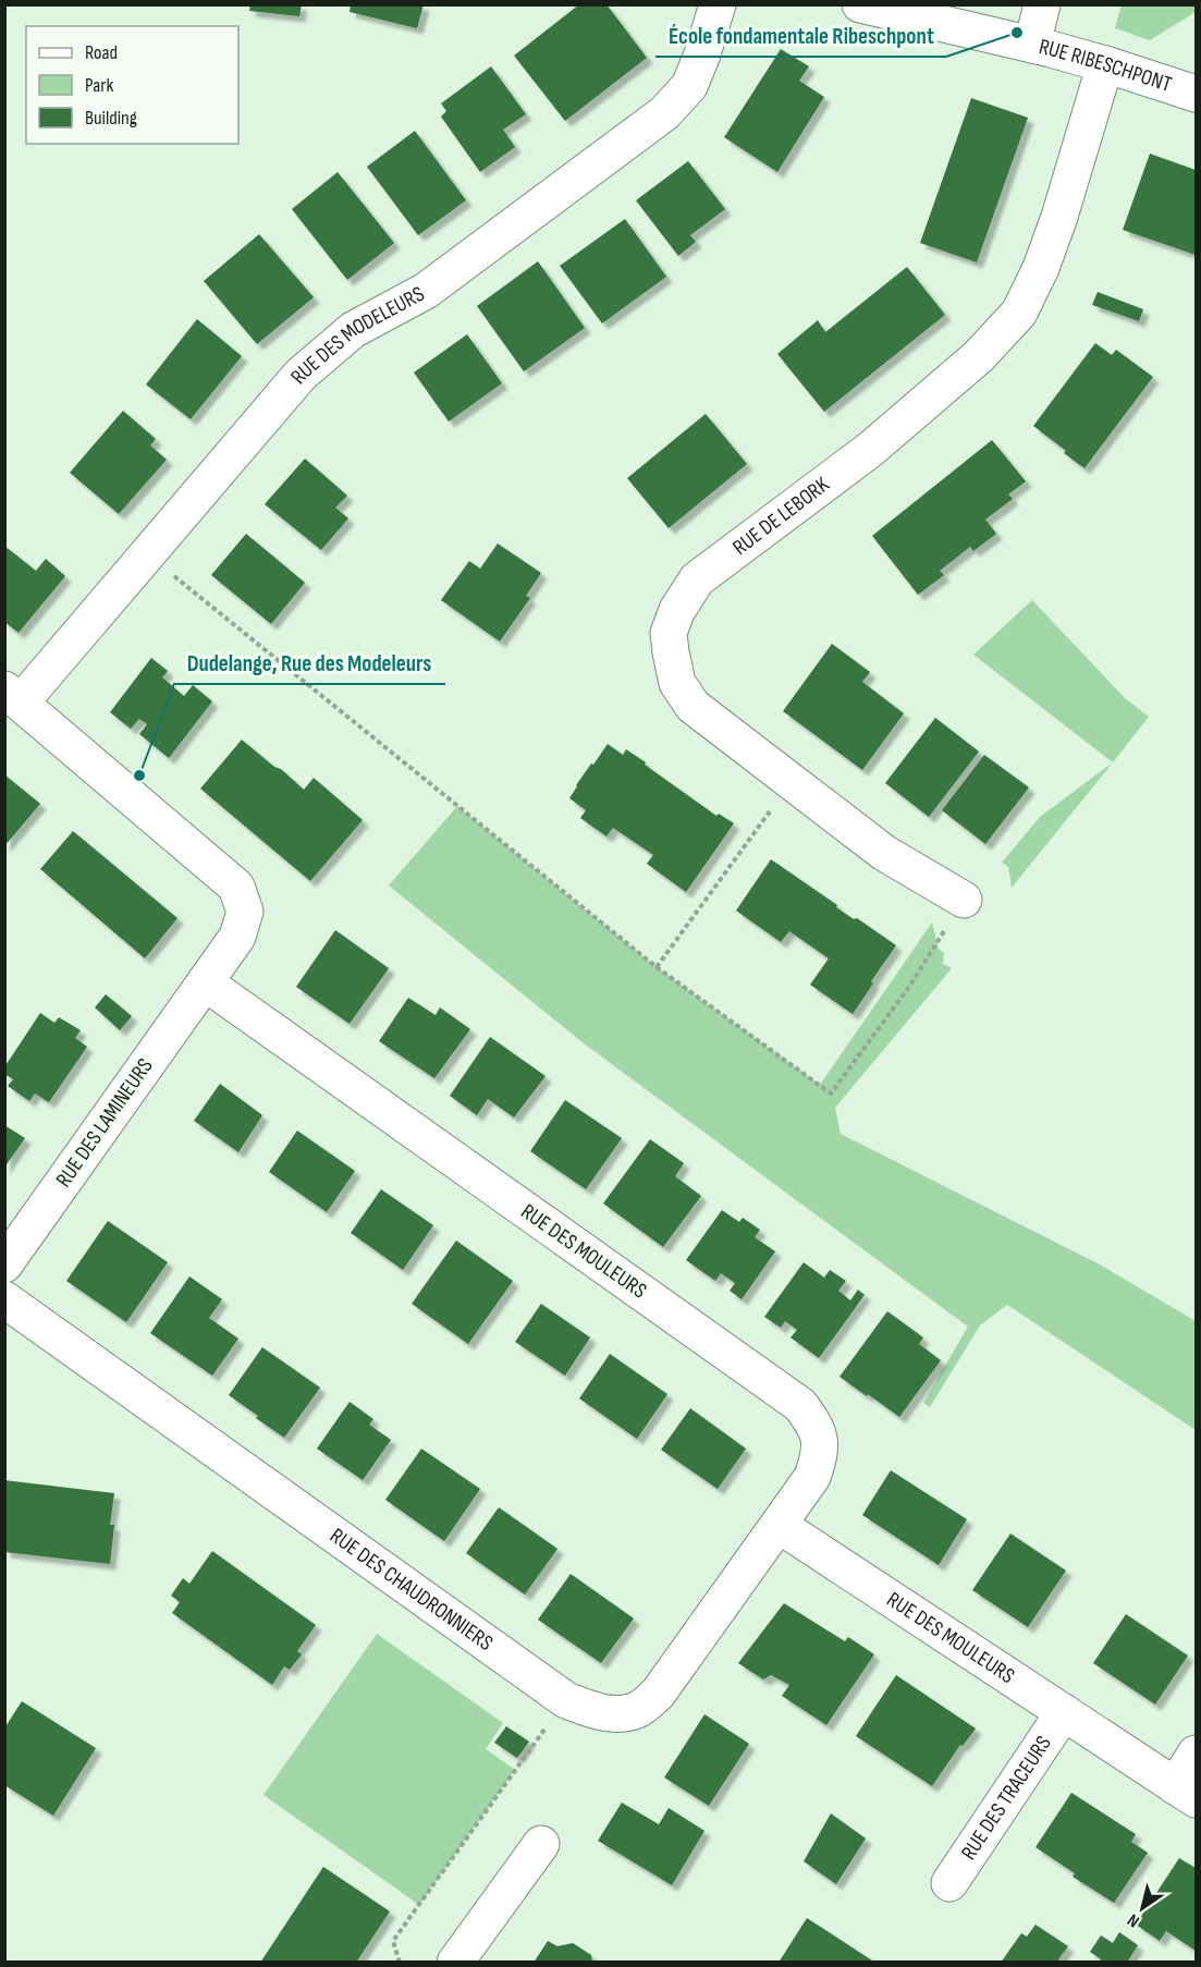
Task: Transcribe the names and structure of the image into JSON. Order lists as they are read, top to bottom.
{
  "streets": {
    "street": [
      "RUE RIBESCHPONT",
      "RUE DES MODELEURS",
      "RUE DE LEBORK",
      "RUE DES LAMINEURS",
      "RUE DES MOULEURS",
      "RUE DES CHAUDRONNIERS",
      "RUE DES TRACEURS"
    ]
  },
  "crossings": [
    ["RUE RIBESCHPONT", "RUE DE LEBORK"],
    ["RUE DES LAMINEURS", "RUE DES MOULEURS"],
    ["RUE DES MOULEURS", "RUE DES CHAUDRONNIERS"],
    ["RUE DES MOULEURS", "RUE DES TRACEURS"]
  ],
  "places": ["École fondamentale Ribeschpont", "Dudelange, Rue des Modeleurs"],
  "legend": ["Road", "Park", "Building"],
  "north": "bottom left"
}
